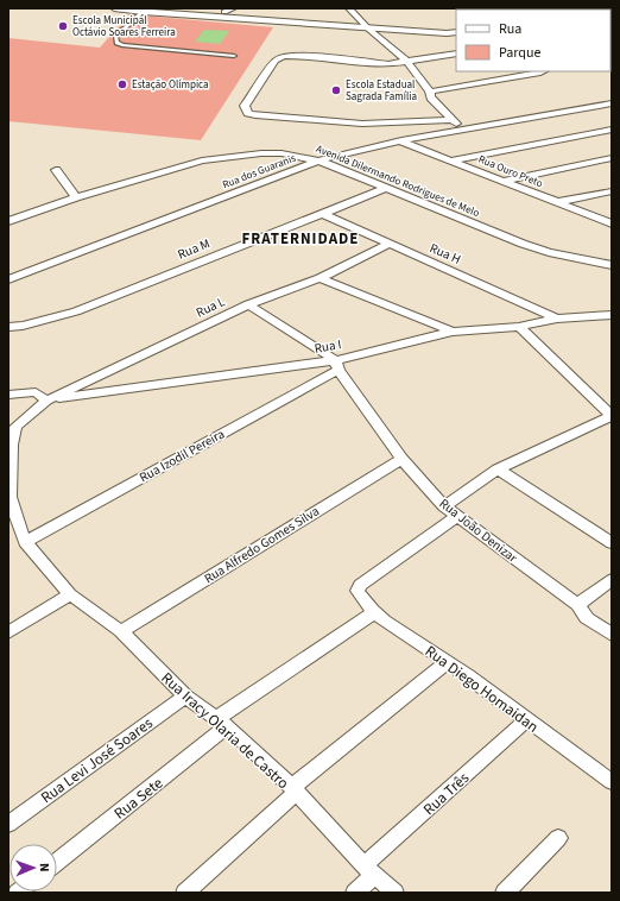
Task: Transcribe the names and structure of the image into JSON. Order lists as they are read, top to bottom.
{
  "streets": {
    "street": [
      "Rua dos Guaranis",
      "Rua Ouro Preto",
      "Avenida Dilermando Rodrigues de Melo",
      "Rua M",
      "Rua H",
      "Rua L",
      "Rua I",
      "Rua Izodil Pereira",
      "Rua João Denizar",
      "Rua Alfredo Gomes Silva",
      "Rua Diego Homaidan",
      "Rua Iracy Olaria de Castro",
      "Rua Levi José Soares",
      "Rua Três",
      "Rua Sete"
    ]
  },
  "crossings": [
    ["Rua dos Guaranis", "Rua Ouro Preto"],
    ["Rua dos Guaranis", "Avenida Dilermando Rodrigues de Melo"],
    ["Avenida Dilermando Rodrigues de Melo", "Rua M"],
    ["Rua M", "Rua H"],
    ["Rua H", "Rua L"],
    ["Rua H", "Rua I"],
    ["Rua L", "Rua I"],
    ["Rua L", "Rua Iracy Olaria de Castro"],
    ["Rua I", "Rua Izodil Pereira"],
    ["Rua I", "Rua João Denizar"],
    ["Rua I", "Rua Iracy Olaria de Castro"],
    ["Rua Izodil Pereira", "Rua João Denizar"],
    ["Rua Izodil Pereira", "Rua Iracy Olaria de Castro"],
    ["Rua João Denizar", "Rua Alfredo Gomes Silva"],
    ["Rua João Denizar", "Rua Diego Homaidan"],
    ["Rua Alfredo Gomes Silva", "Rua Iracy Olaria de Castro"],
    ["Rua Diego Homaidan", "Rua Três"],
    ["Rua Diego Homaidan", "Rua Sete"],
    ["Rua Iracy Olaria de Castro", "Rua Levi José Soares"],
    ["Rua Iracy Olaria de Castro", "Rua Três"],
    ["Rua Iracy Olaria de Castro", "Rua Sete"]
  ],
  "districts": ["FRATERNIDADE"],
  "places": ["Escola Municipal Octávio Soares Ferreira", "Estação Olímpica", "Escola Estadual Sagrada Família"],
  "legend": ["Rua", "Parque"],
  "north": "right"
}
